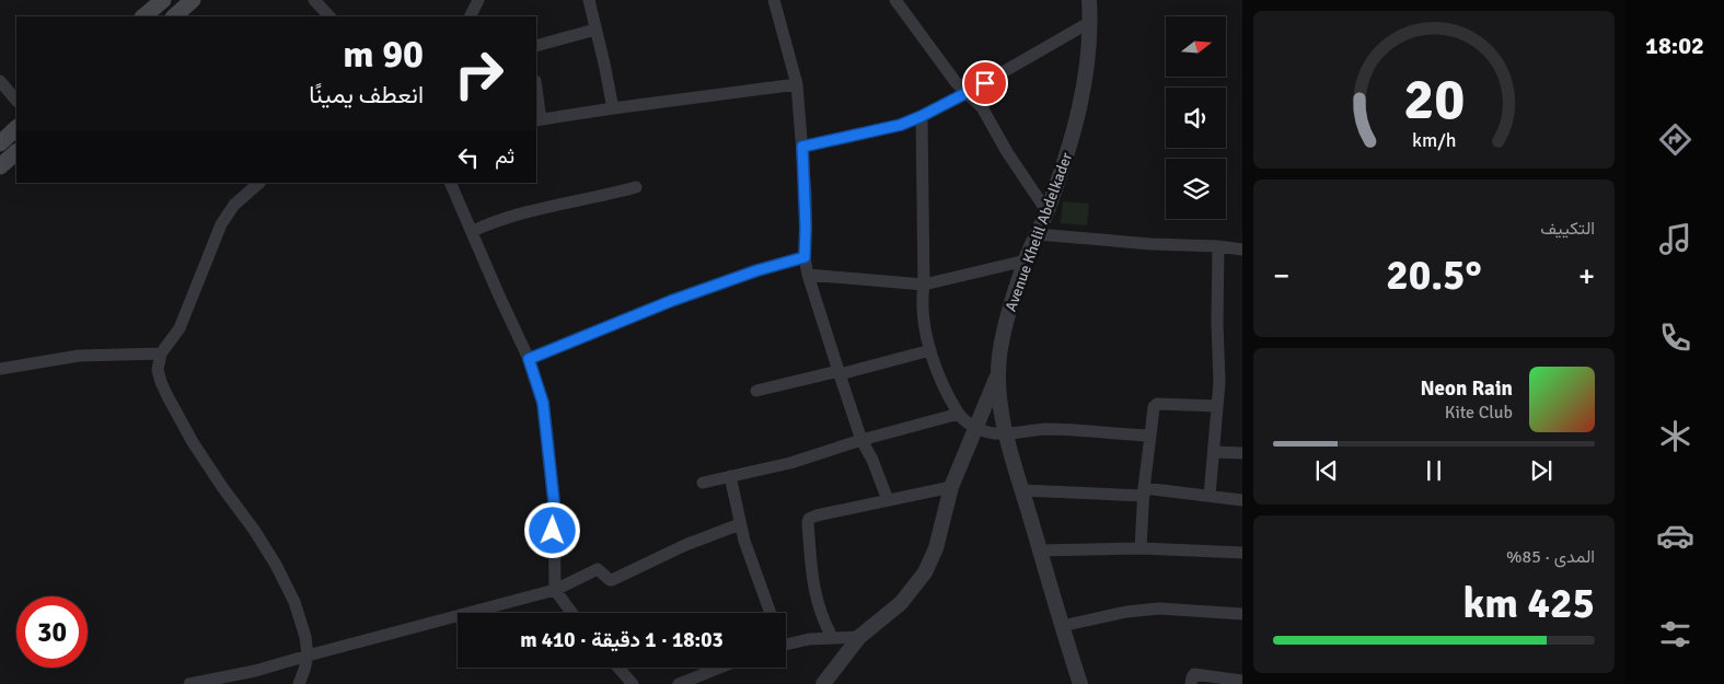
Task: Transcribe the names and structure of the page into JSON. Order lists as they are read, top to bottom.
{
  "streets": {
    "street": ["Avenue Khelil Abdelkader"]
  },
  "north": "right",
  "page": {
    "tabs": "18:02",
    "turn": ["90 m", "انعطف يمينًا"],
    "then": "ثم",
    "tile": [
      "التكييف",
      ["المدى · 85%", "425 km"]
    ],
    "heat": ["−", "20.5°", "+"],
    "song": ["Neon Rain", "Kite Club"],
    "limit": "30",
    "trip": "18:03 · 1 دقيقة · 410 m",
    "gauge": ["20", "km/h"]
  }
}
